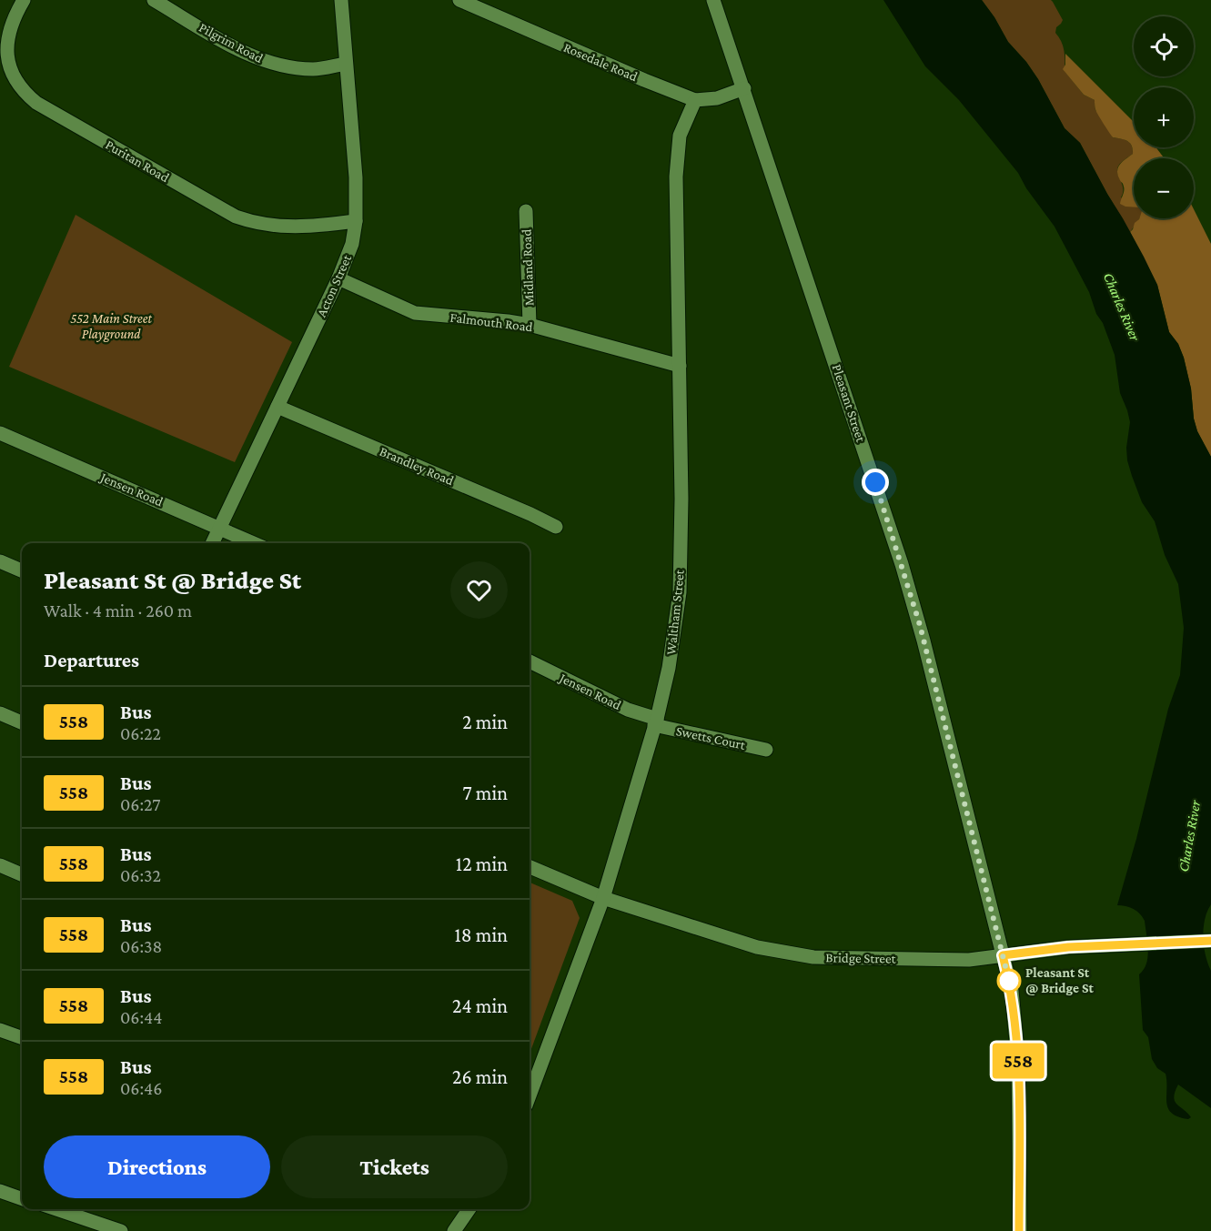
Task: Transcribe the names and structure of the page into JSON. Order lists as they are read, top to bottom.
{
  "streets": {
    "street": [
      "Pilgrim Road",
      "Rosedale Road",
      "Puritan Road",
      "Midland Road",
      "Acton Street",
      "Falmouth Road",
      "Pleasant Street",
      "Brandley Road",
      "Jensen Road",
      "Waltham Street",
      "Swetts Court",
      "Bridge Street"
    ]
  },
  "crossings": [
    ["Pilgrim Road", "Acton Street"],
    ["Rosedale Road", "Pleasant Street"],
    ["Rosedale Road", "Waltham Street"],
    ["Puritan Road", "Acton Street"],
    ["Midland Road", "Falmouth Road"],
    ["Acton Street", "Falmouth Road"],
    ["Acton Street", "Brandley Road"],
    ["Acton Street", "Jensen Road"],
    ["Falmouth Road", "Waltham Street"],
    ["Pleasant Street", "Bridge Street"],
    ["Jensen Road", "Waltham Street"],
    ["Jensen Road", "Swetts Court"],
    ["Waltham Street", "Swetts Court"],
    ["Waltham Street", "Bridge Street"]
  ],
  "water": ["Charles River"],
  "parks": ["552 Main Street Playground"],
  "places": ["Pleasant St @ Bridge St"],
  "lines": ["bus line 558"],
  "page": {
    "on_map": "558",
    "map_buttons": ["+", "−"],
    "heading": [
      ["Pleasant St @ Bridge St", "Walk · 4 min · 260 m"],
      "Departures"
    ],
    "list": [
      {
        "mark": "558",
        "name": "Bus",
        "note": "06:22",
        "value": "2 min"
      },
      {
        "mark": "558",
        "name": "Bus",
        "note": "06:27",
        "value": "7 min"
      },
      {
        "mark": "558",
        "name": "Bus",
        "note": "06:32",
        "value": "12 min"
      },
      {
        "mark": "558",
        "name": "Bus",
        "note": "06:38",
        "value": "18 min"
      },
      {
        "mark": "558",
        "name": "Bus",
        "note": "06:44",
        "value": "24 min"
      },
      {
        "mark": "558",
        "name": "Bus",
        "note": "06:46",
        "value": "26 min"
      }
    ],
    "buttons": ["Directions", "Tickets"]
  }
}
